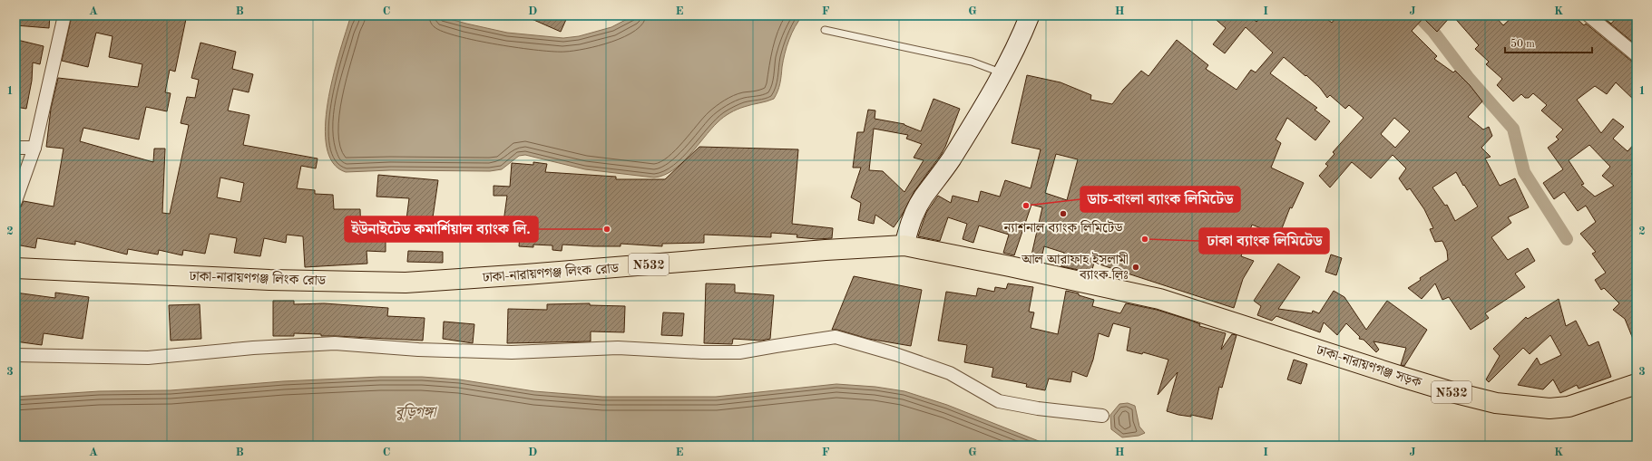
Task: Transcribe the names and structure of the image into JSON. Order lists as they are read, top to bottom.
{
  "streets": {
    "highway": ["N532", "ঢাকা-নারায়ণগঞ্জ লিংক রোড", "ঢাকা-নারায়ণগঞ্জ সড়ক"]
  },
  "crossings": [
    ["ঢাকা-নারায়ণগঞ্জ লিংক রোড", "ঢাকা-নারায়ণগঞ্জ সড়ক"]
  ],
  "water": ["বুড়িগঙ্গা"],
  "places": [
    "ডাচ-বাংলা ব্যাংক লিমিটেড",
    "ন্যাশনাল ব্যাংক লিমিটেড",
    "ইউনাইটেড কমার্শিয়াল ব্যাংক লি.",
    "ঢাকা ব্যাংক লিমিটেড",
    "আল আরাফাহ ইসলামী ব্যাংক লিঃ"
  ],
  "scale_bar": "50 m",
  "grid": {
    "columns": [
      "A",
      "B",
      "C",
      "D",
      "E",
      "F",
      "G",
      "H",
      "I",
      "J",
      "K"
    ],
    "rows": ["1", "2", "3"]
  }
}
